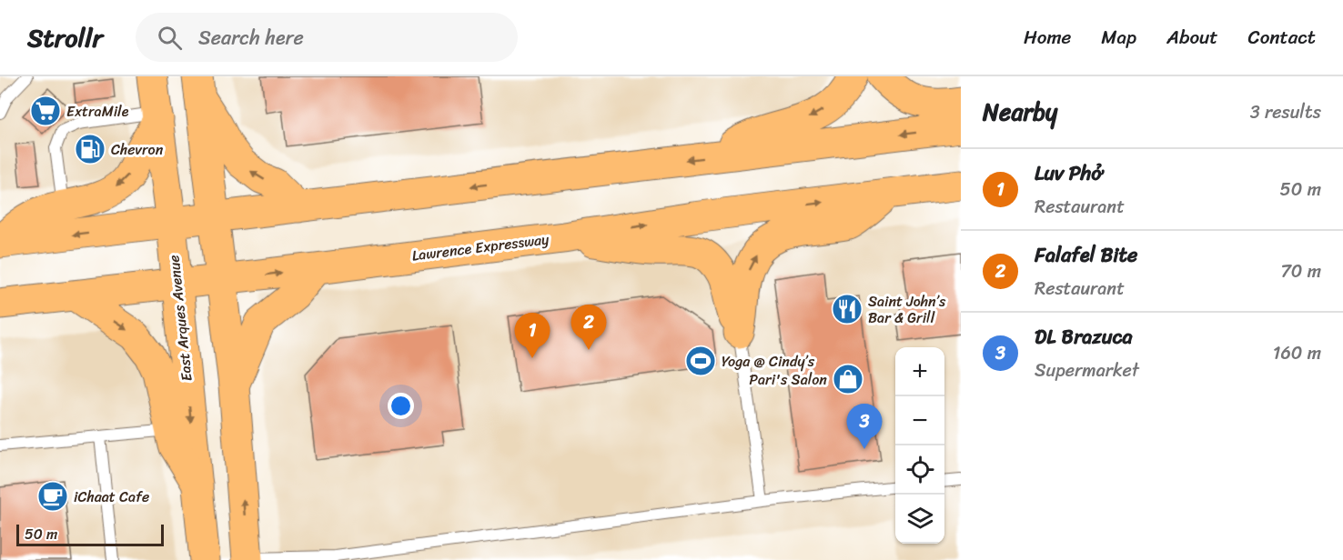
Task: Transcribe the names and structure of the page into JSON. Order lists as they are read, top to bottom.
{
  "streets": {
    "main road": ["Lawrence Expressway", "East Arques Avenue"]
  },
  "crossings": [
    ["Lawrence Expressway", "East Arques Avenue"]
  ],
  "places": {
    "supermarket": ["ExtraMile"],
    "fuel station": ["Chevron"],
    "restaurant": ["Saint John’s Bar & Grill"],
    "sports": ["Yoga @ Cindy’s"],
    "shop": ["Pari's Salon"],
    "cafe": ["iChaat Cafe"]
  },
  "scale_bar": "50 m",
  "page": {
    "header": "Strollr",
    "search": "Search here",
    "nav": [
      "Home",
      "Map",
      "About",
      "Contact"
    ],
    "heading": ["Nearby", "3 results"],
    "list": [
      {
        "mark": "1",
        "name": "Luv Phở",
        "note": "Restaurant",
        "value": "50 m"
      },
      {
        "mark": "2",
        "name": "Falafel Bite",
        "note": "Restaurant",
        "value": "70 m"
      },
      {
        "mark": "3",
        "name": "DL Brazuca",
        "note": "Supermarket",
        "value": "160 m"
      }
    ],
    "pins": ["2", "1", "3"],
    "map_buttons": ["+", "−"],
    "scale": "50 m"
  }
}
